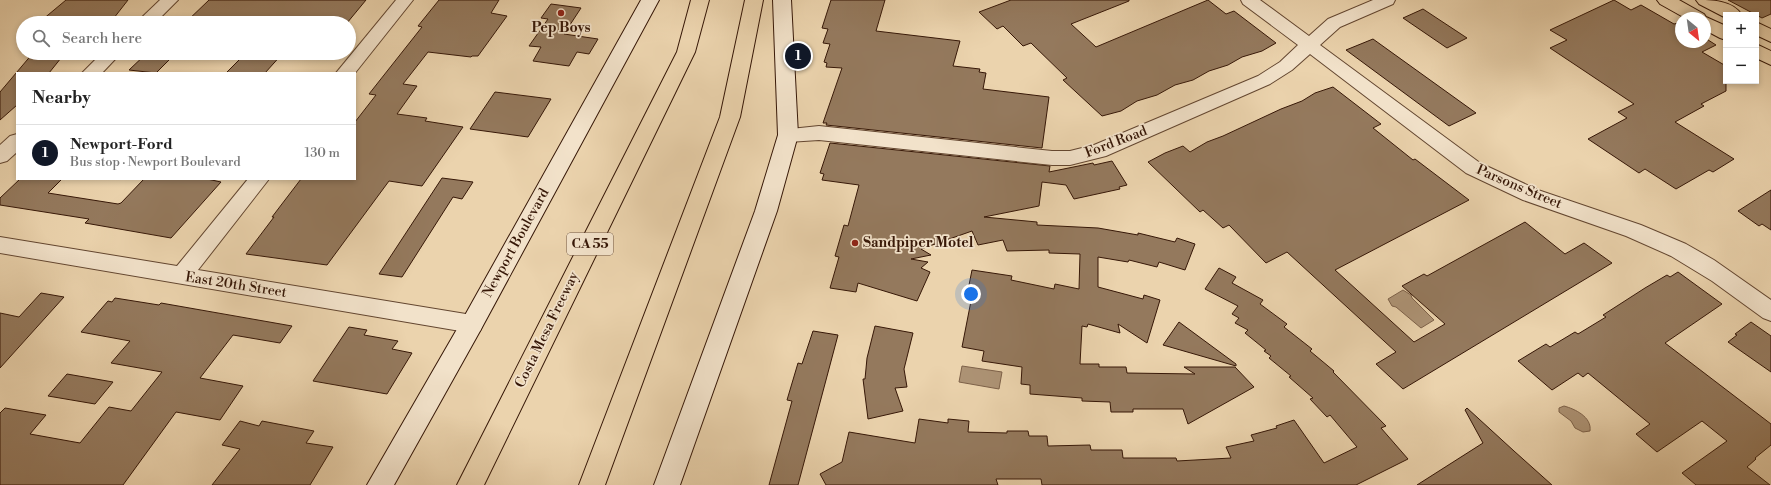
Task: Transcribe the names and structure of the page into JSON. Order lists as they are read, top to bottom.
{
  "streets": {
    "main road": ["Newport Boulevard", "CA 55", "Costa Mesa Freeway"],
    "street": ["Ford Road", "Parsons Street", "East 20th Street"]
  },
  "crossings": [
    ["Ford Road", "Parsons Street"],
    ["Newport Boulevard", "East 20th Street"]
  ],
  "places": ["Pep Boys", "Sandpiper Motel"],
  "north": "bottom right",
  "page": {
    "map_buttons": ["+", "−"],
    "search": "Search here",
    "pins": "1",
    "heading": "Nearby",
    "list": [
      {
        "mark": "1",
        "name": "Newport-Ford",
        "note": "Bus stop · Newport Boulevard",
        "value": "130 m"
      }
    ]
  }
}
